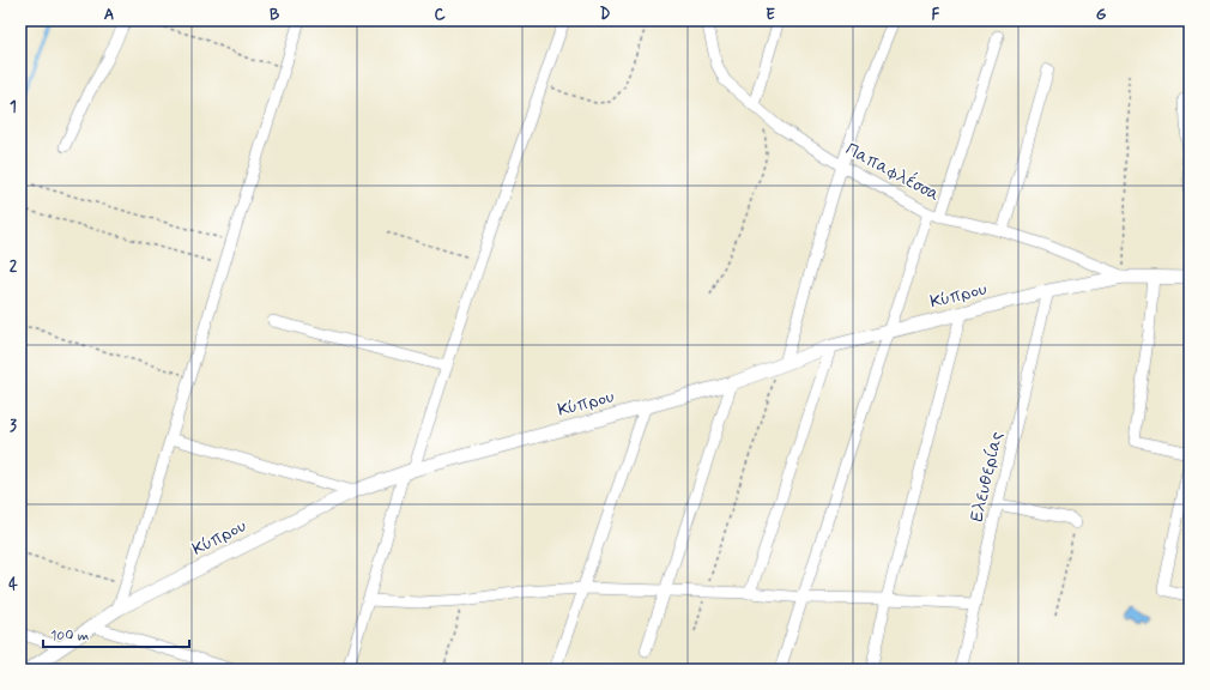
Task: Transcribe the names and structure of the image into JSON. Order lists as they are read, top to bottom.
{
  "streets": {
    "street": ["Παπαφλέσσα", "Κύπρου", "Ελευθερίας"]
  },
  "crossings": [
    ["Παπαφλέσσα", "Κύπρου"],
    ["Κύπρου", "Ελευθερίας"]
  ],
  "scale_bar": "100 m",
  "grid": {
    "columns": [
      "A",
      "B",
      "C",
      "D",
      "E",
      "F",
      "G"
    ],
    "rows": [
      "1",
      "2",
      "3",
      "4"
    ]
  }
}
